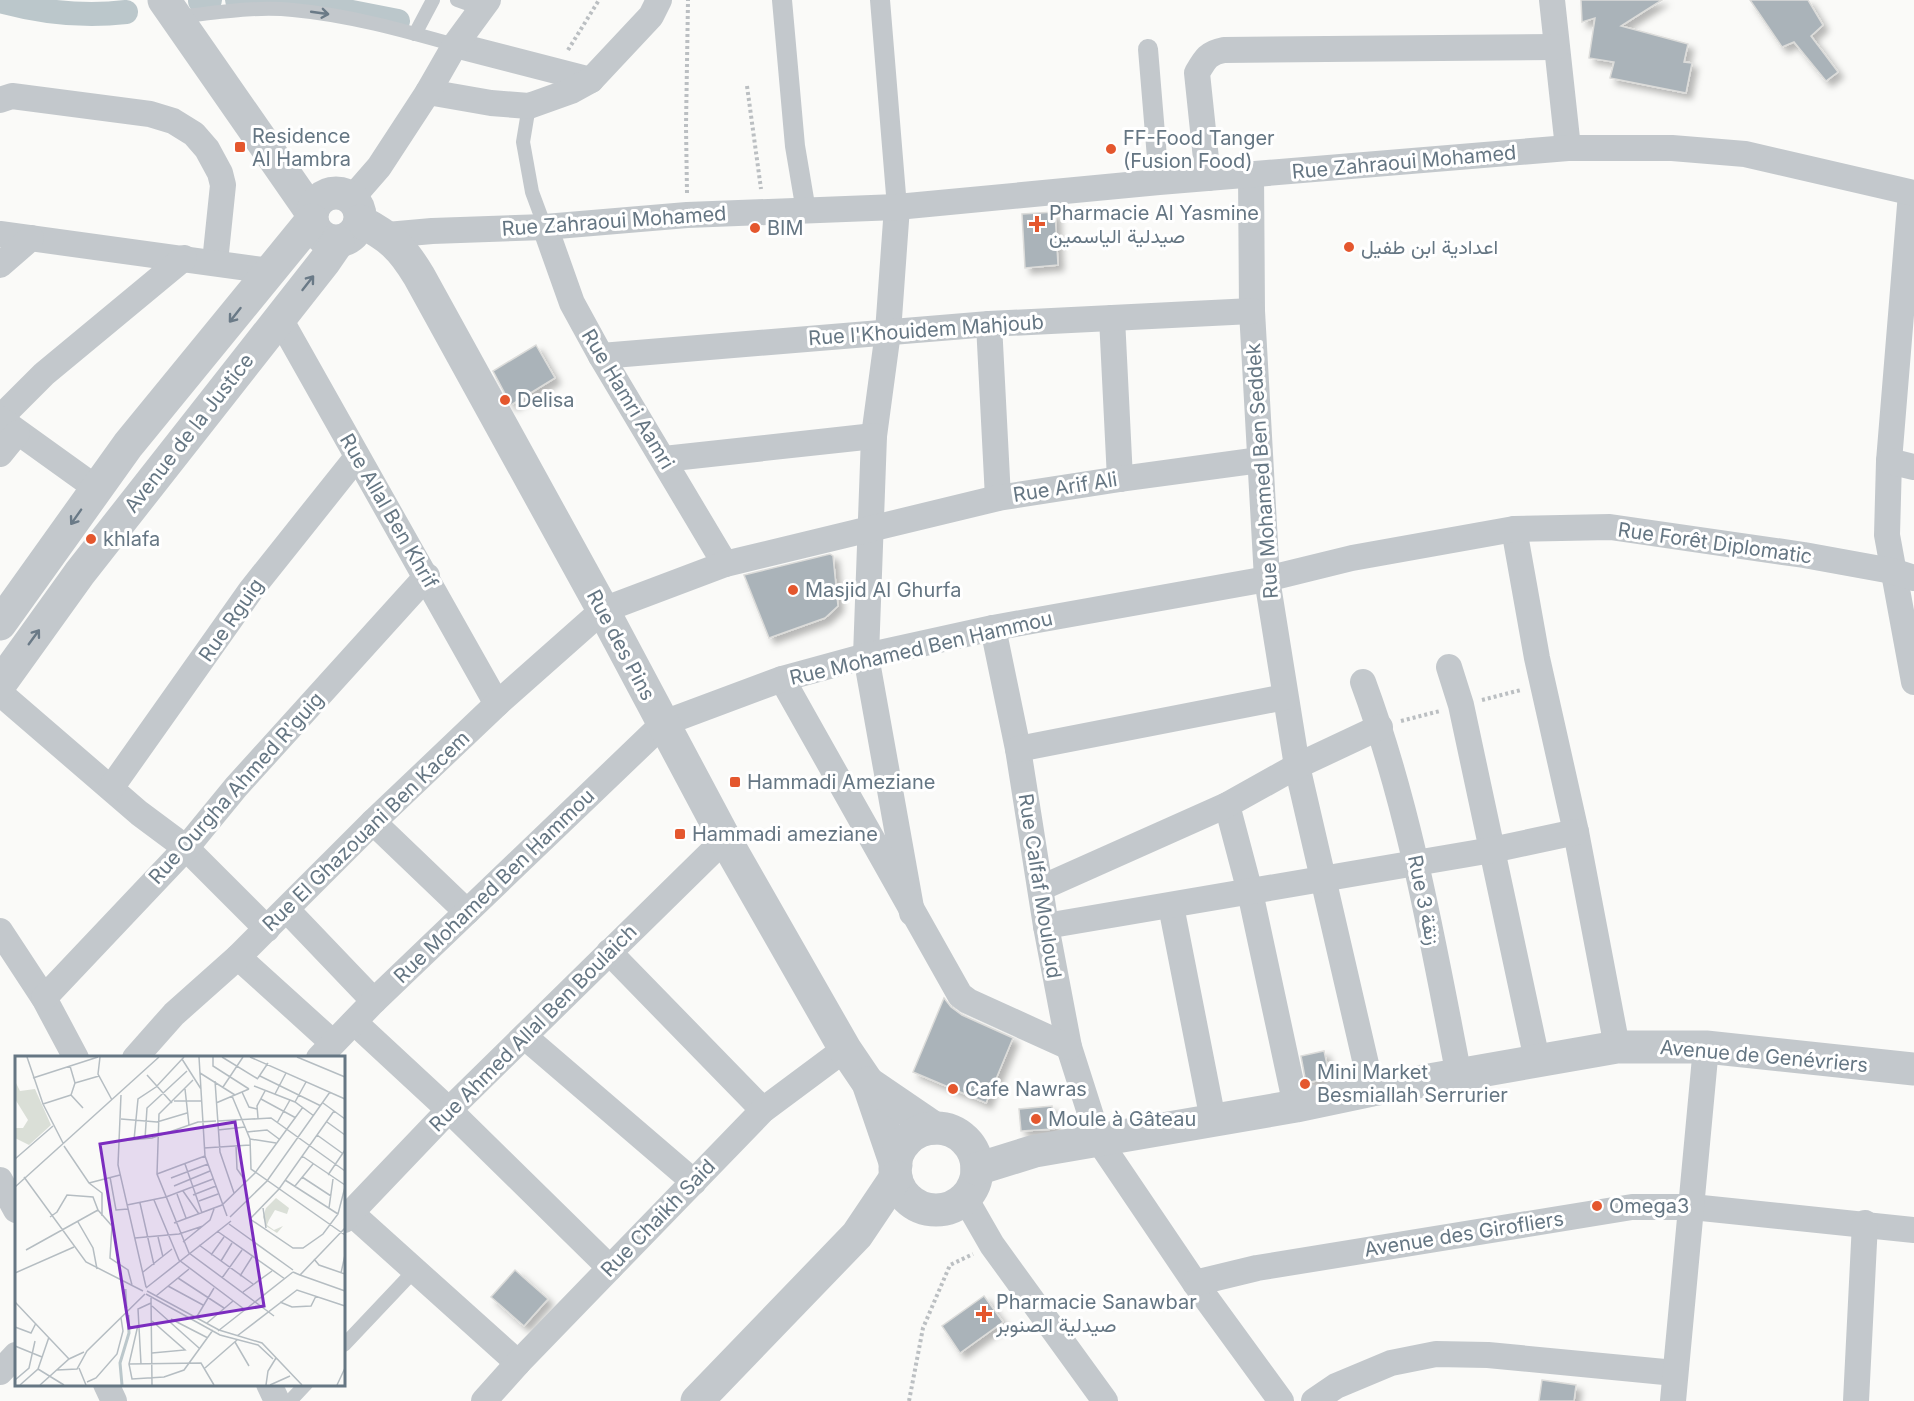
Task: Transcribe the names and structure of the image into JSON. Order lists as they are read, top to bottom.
{
  "streets": {
    "street": [
      "Rue Zahraoui Mohamed",
      "Rue l'Khouidem Mahjoub",
      "Rue Hamri Aamri",
      "Avenue de la Justice",
      "Rue Mohamed Ben Seddek",
      "Rue Arif Ali",
      "Rue Allal Ben Khrif",
      "Rue Forêt Diplomatic",
      "Rue Rguig",
      "Rue des Pins",
      "Rue Mohamed Ben Hammou",
      "Rue Ourgha Ahmed R'guig",
      "Rue El Ghazouani Ben Kacem",
      "Rue Calfaf Mouloud",
      "Rue 3 زنقة",
      "Rue Ahmed Allal Ben Boulaich",
      "Avenue de Genévriers",
      "Rue Chaikh Said",
      "Avenue des Girofliers"
    ]
  },
  "crossings": [
    ["Rue Zahraoui Mohamed", "Rue Hamri Aamri"],
    ["Rue Zahraoui Mohamed", "Avenue de la Justice"],
    ["Rue Zahraoui Mohamed", "Rue Mohamed Ben Seddek"],
    ["Rue Zahraoui Mohamed", "Rue des Pins"],
    ["Rue l'Khouidem Mahjoub", "Rue Hamri Aamri"],
    ["Rue l'Khouidem Mahjoub", "Rue Mohamed Ben Seddek"],
    ["Rue Hamri Aamri", "Rue Arif Ali"],
    ["Avenue de la Justice", "Rue Allal Ben Khrif"],
    ["Avenue de la Justice", "Rue des Pins"],
    ["Rue Mohamed Ben Seddek", "Rue Arif Ali"],
    ["Rue Mohamed Ben Seddek", "Rue Mohamed Ben Hammou"],
    ["Rue Mohamed Ben Seddek", "Avenue de Genévriers"],
    ["Rue Arif Ali", "Rue des Pins"],
    ["Rue Arif Ali", "Rue El Ghazouani Ben Kacem"],
    ["Rue Allal Ben Khrif", "Rue Rguig"],
    ["Rue Allal Ben Khrif", "Rue Ourgha Ahmed R'guig"],
    ["Rue Allal Ben Khrif", "Rue El Ghazouani Ben Kacem"],
    ["Rue Forêt Diplomatic", "Rue Mohamed Ben Hammou"],
    ["Rue des Pins", "Rue Mohamed Ben Hammou"],
    ["Rue des Pins", "Rue El Ghazouani Ben Kacem"],
    ["Rue des Pins", "Rue Ahmed Allal Ben Boulaich"],
    ["Rue des Pins", "Avenue de Genévriers"],
    ["Rue des Pins", "Rue Chaikh Said"],
    ["Rue Mohamed Ben Hammou", "Rue Calfaf Mouloud"],
    ["Rue Calfaf Mouloud", "Avenue de Genévriers"],
    ["Rue Calfaf Mouloud", "Avenue des Girofliers"],
    ["Rue 3 زنقة", "Avenue de Genévriers"]
  ],
  "places": {
    "transit": ["Residence Al Hambra", "Hammadi Ameziane", "Hammadi ameziane"],
    "other": [
      "FF-Food Tanger (Fusion Food)",
      "BIM",
      "اعدادية ابن طفيل",
      "Delisa",
      "khlafa",
      "Masjid Al Ghurfa",
      "Mini Market Besmiallah Serrurier",
      "Cafe Nawras",
      "Moule à Gâteau",
      "Omega3"
    ],
    "health": ["Pharmacie Al Yasmine صيدلية الياسمين", "Pharmacie Sanawbar صيدلية الصنوبر"]
  }
}
